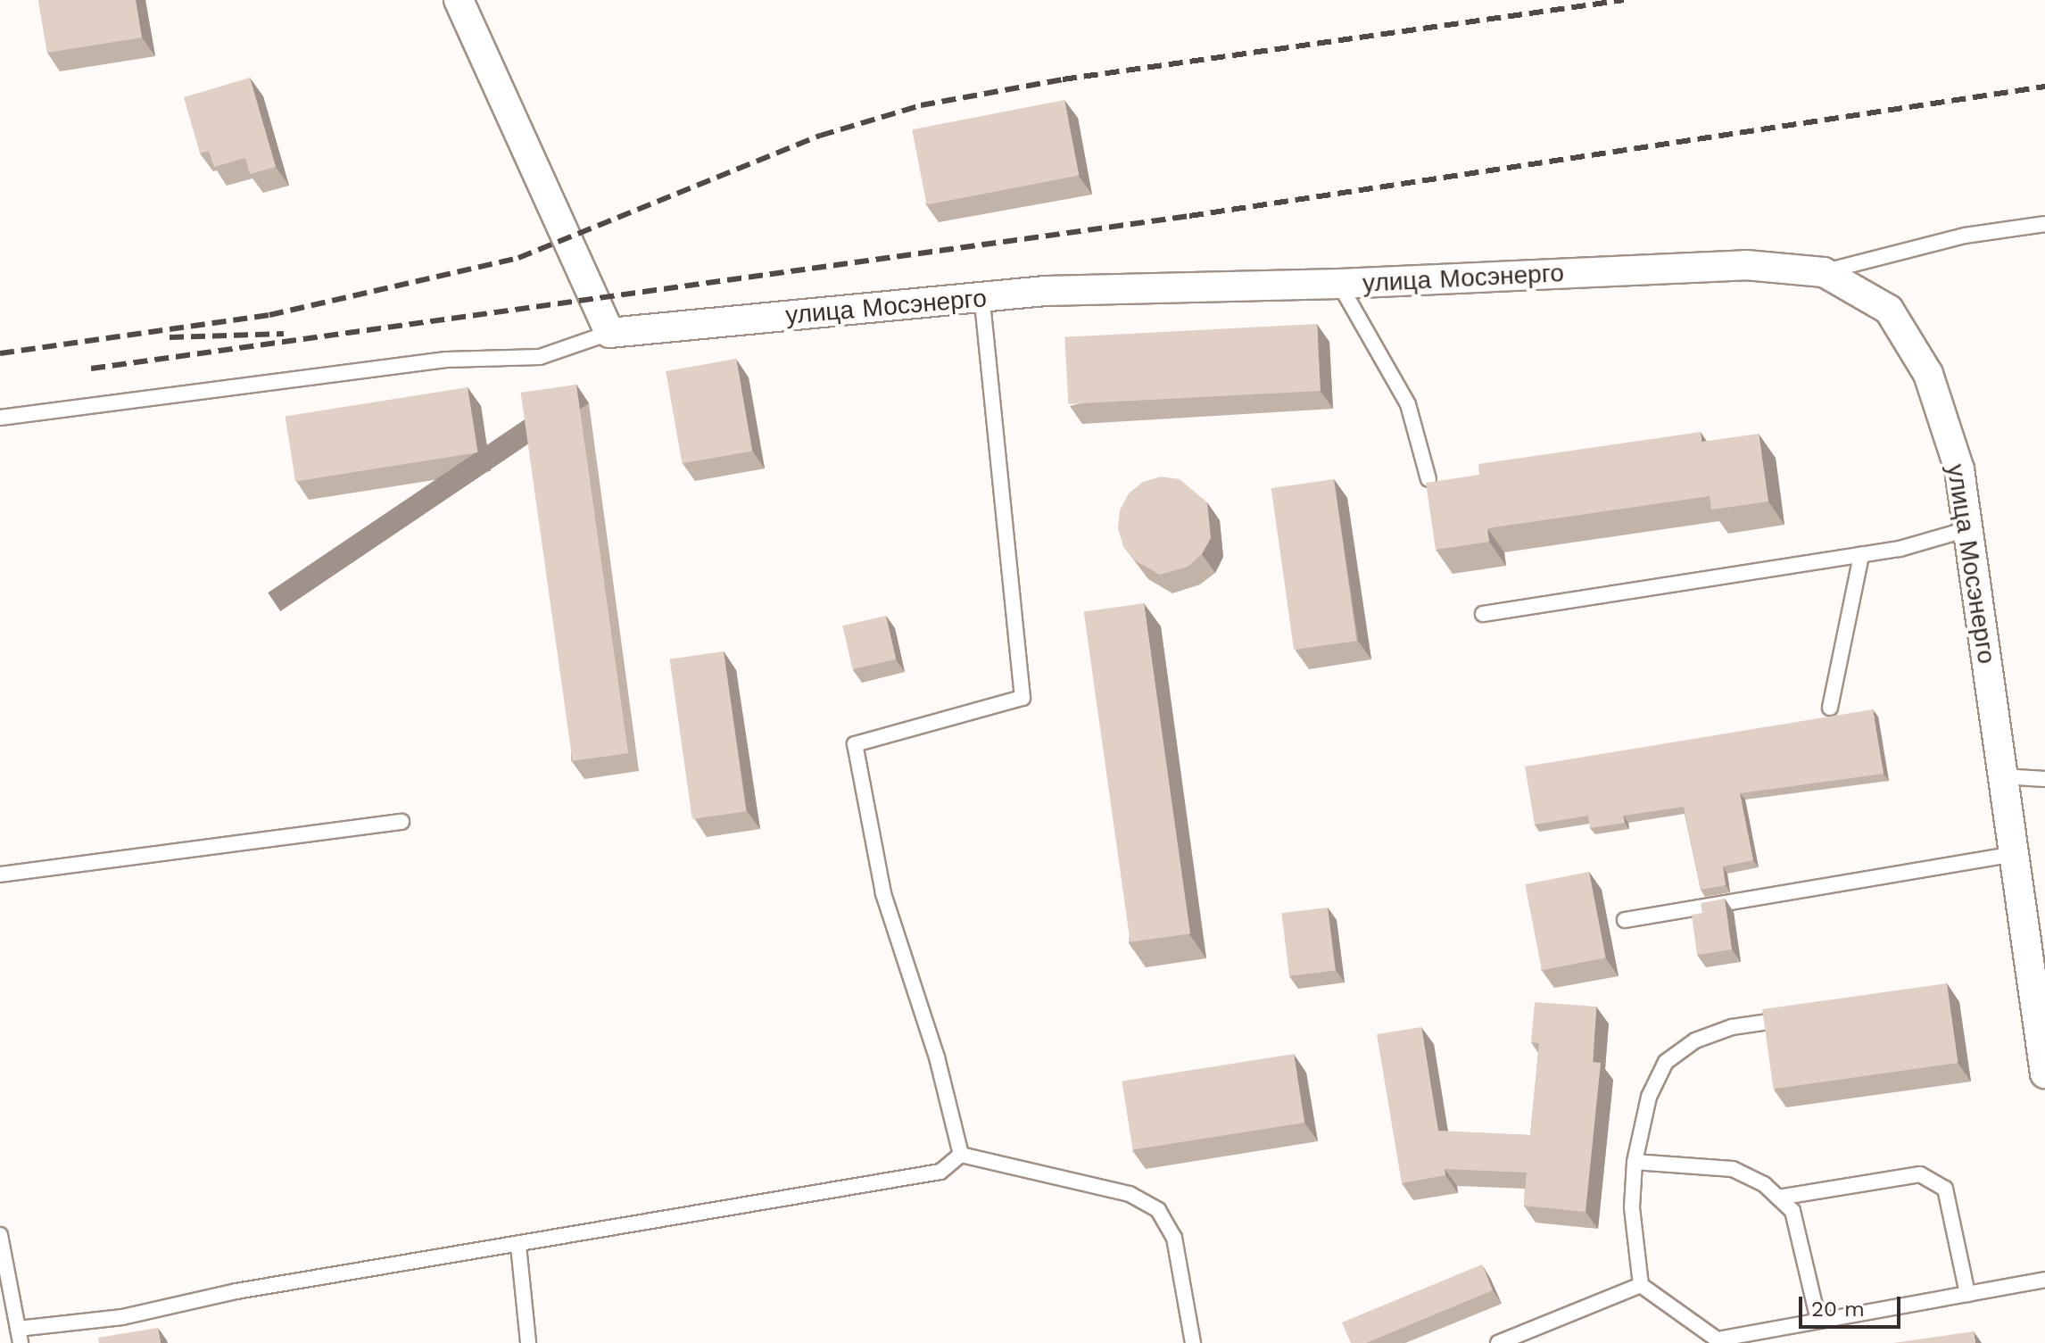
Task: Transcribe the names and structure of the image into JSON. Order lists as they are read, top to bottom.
{
  "streets": {
    "street": ["улица Мосэнерго"]
  },
  "scale_bar": "20 m"
}
